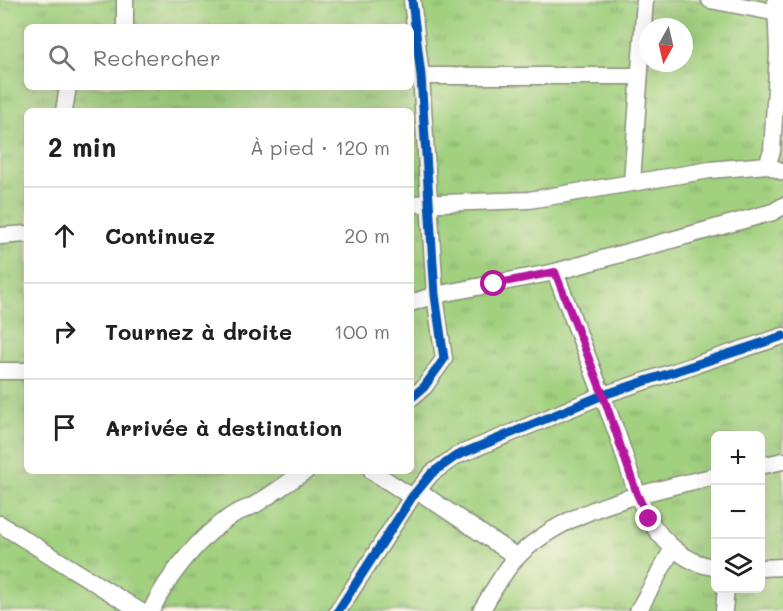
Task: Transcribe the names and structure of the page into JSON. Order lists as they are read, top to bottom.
{
  "north": "bottom",
  "page": {
    "search": "Rechercher",
    "heading": ["2 min", "À pied · 120 m"],
    "list": [
      ["Continuez", "20 m"],
      ["Tournez à droite", "100 m"],
      "Arrivée à destination"
    ],
    "map_buttons": ["+", "−"]
  }
}
